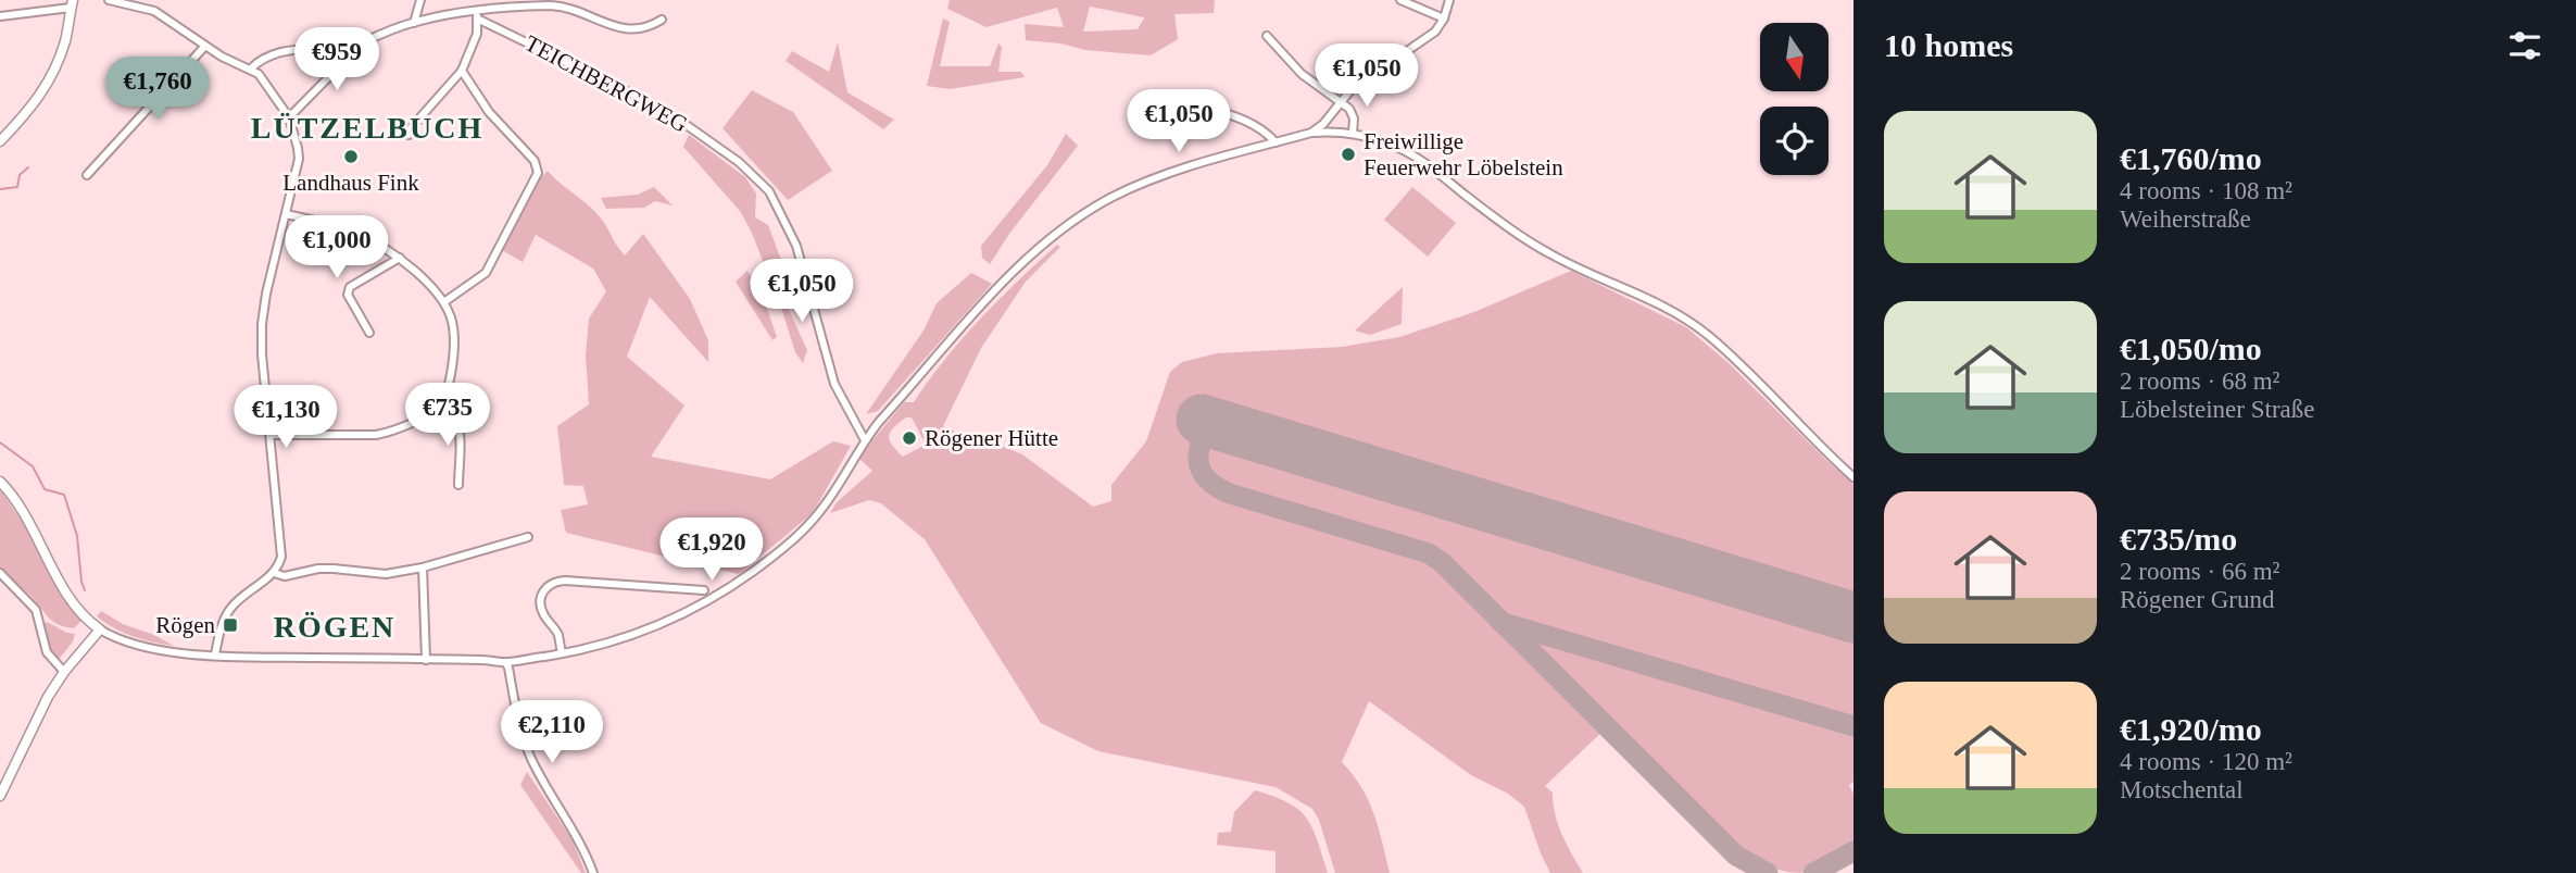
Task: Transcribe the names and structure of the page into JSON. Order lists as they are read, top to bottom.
{
  "streets": {
    "street": ["TEICHBERGWEG"]
  },
  "districts": ["LÜTZELBUCH", "RÖGEN"],
  "places": {
    "other": ["Freiwillige Feuerwehr Löbelstein", "Landhaus Fink", "Rögener Hütte"],
    "transit": ["Rögen"]
  },
  "north": "bottom",
  "page": {
    "heading": "10 homes",
    "price": [
      "€959",
      "€1,050",
      "€1,760",
      "€1,050",
      "€1,000",
      "€1,050",
      "€735",
      "€1,130",
      "€1,920",
      "€2,110"
    ],
    "list": [
      {
        "name": "€1,760/mo",
        "note": "4 rooms · 108 m² · Weiherstraße"
      },
      {
        "name": "€1,050/mo",
        "note": "2 rooms · 68 m² · Löbelsteiner Straße"
      },
      {
        "name": "€735/mo",
        "note": "2 rooms · 66 m² · Rögener Grund"
      },
      {
        "name": "€1,920/mo",
        "note": "4 rooms · 120 m² · Motschental"
      }
    ]
  }
}
